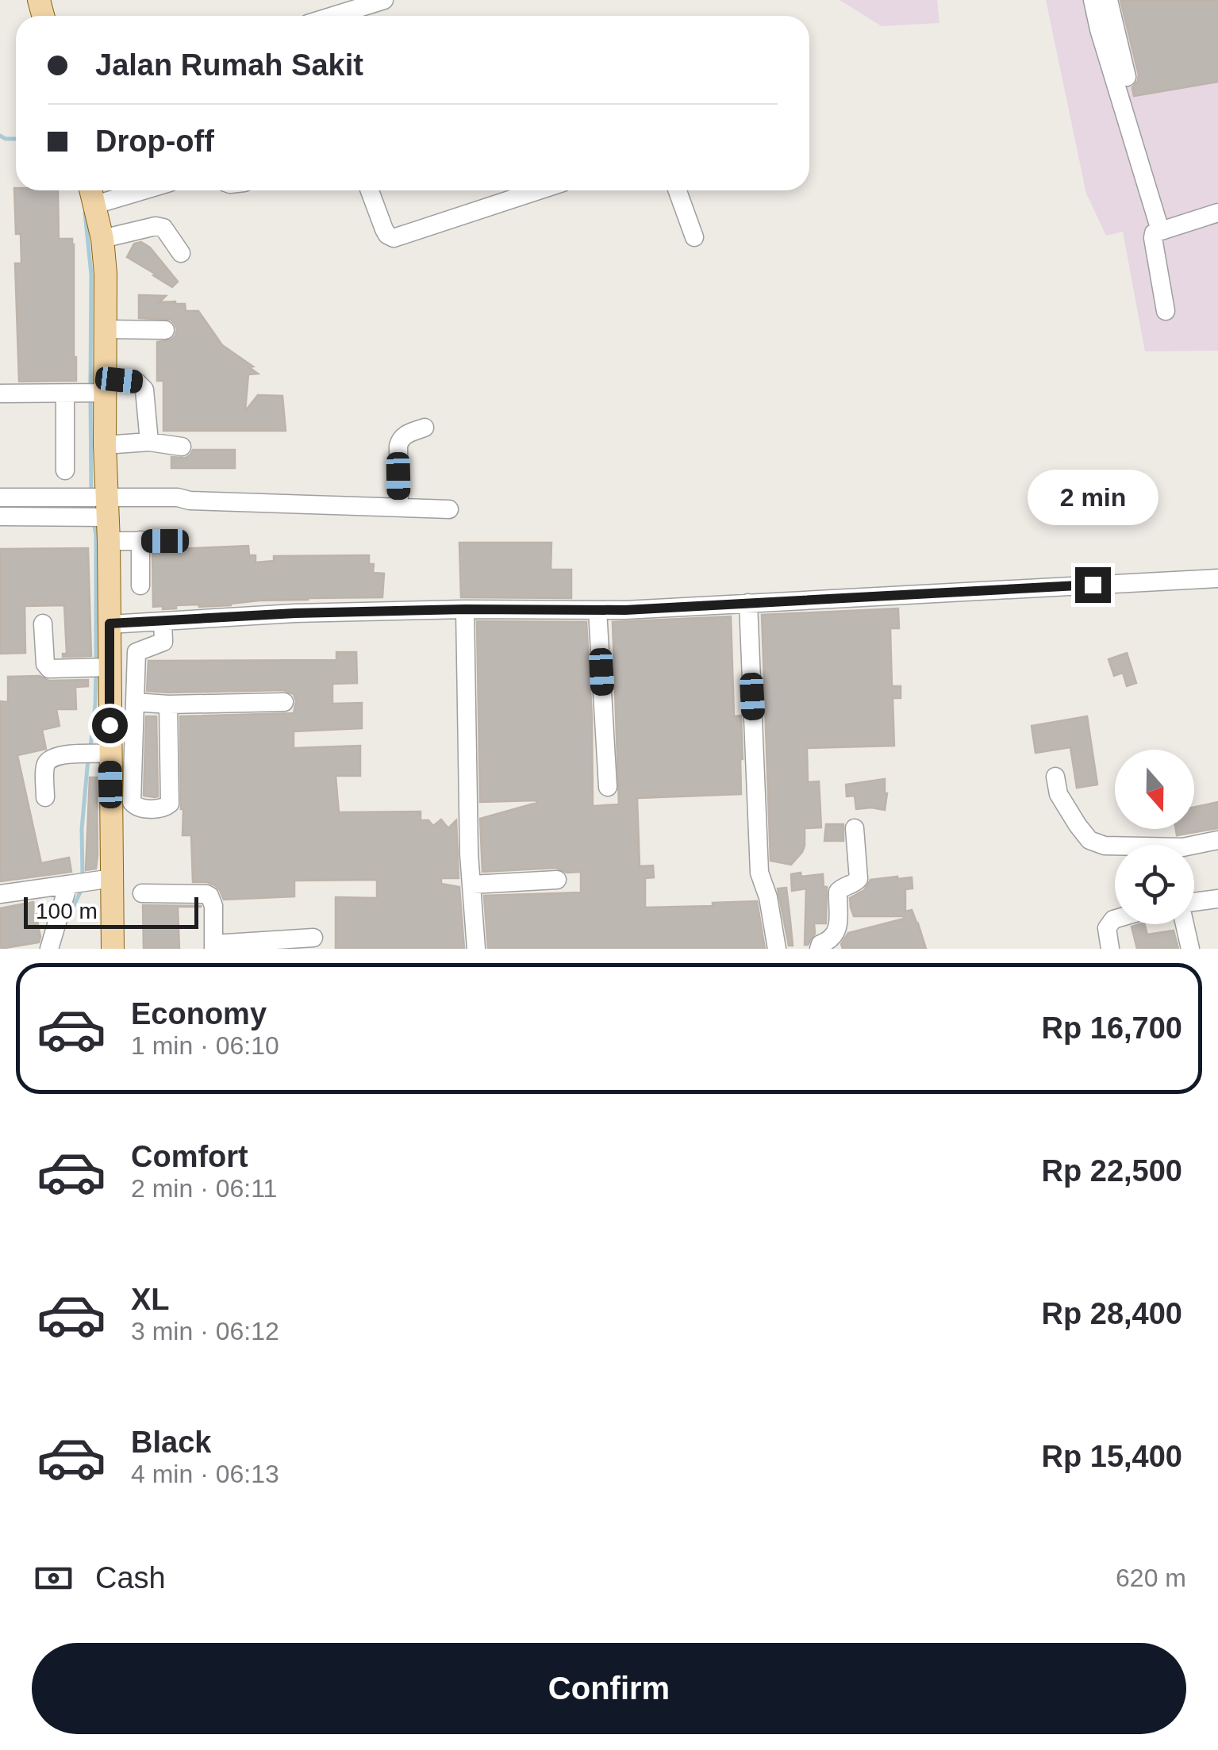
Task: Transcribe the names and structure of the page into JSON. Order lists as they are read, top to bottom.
{
  "scale_bar": "100 m",
  "north": "bottom",
  "page": {
    "banner": ["Jalan Rumah Sakit", "Drop-off"],
    "bubble": "2 min",
    "scale": "100 m",
    "list": [
      {
        "name": "Economy",
        "note": "1 min · 06:10",
        "value": "Rp 16,700"
      },
      {
        "name": "Comfort",
        "note": "2 min · 06:11",
        "value": "Rp 22,500"
      },
      {
        "name": "XL",
        "note": "3 min · 06:12",
        "value": "Rp 28,400"
      },
      {
        "name": "Black",
        "note": "4 min · 06:13",
        "value": "Rp 15,400"
      }
    ],
    "pay": ["Cash", "620 m"],
    "buttons": "Confirm"
  }
}
